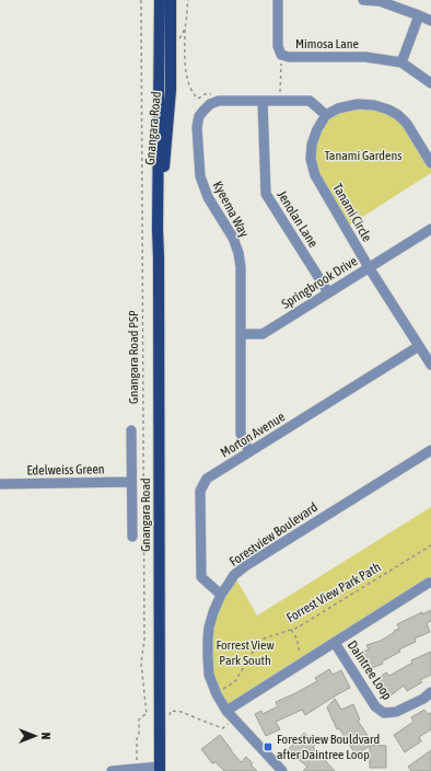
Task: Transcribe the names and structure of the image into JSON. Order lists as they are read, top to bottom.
{
  "streets": {
    "main road": ["Gnangara Road"],
    "street": [
      "Mimosa Lane",
      "Kyeema Way",
      "Tanami Circle",
      "Jenolan Lane",
      "Springbrook Drive",
      "Morton Avenue",
      "Edelweiss Green",
      "Forestview Boulevard",
      "Daintree Loop"
    ],
    "path": ["Gnangara Road PSP", "Forrest View Park Path"]
  },
  "crossings": [
    ["Kyeema Way", "Springbrook Drive"],
    ["Kyeema Way", "Morton Avenue"],
    ["Tanami Circle", "Springbrook Drive"],
    ["Tanami Circle", "Morton Avenue"],
    ["Jenolan Lane", "Springbrook Drive"],
    ["Morton Avenue", "Forestview Boulevard"],
    ["Forestview Boulevard", "Forrest View Park Path"],
    ["Forestview Boulevard", "Daintree Loop"]
  ],
  "parks": ["Tanami Gardens", "Forrest View Park South"],
  "places": {
    "transit": ["Forestview Bouldvard after Daintree Loop"]
  },
  "north": "right"
}
